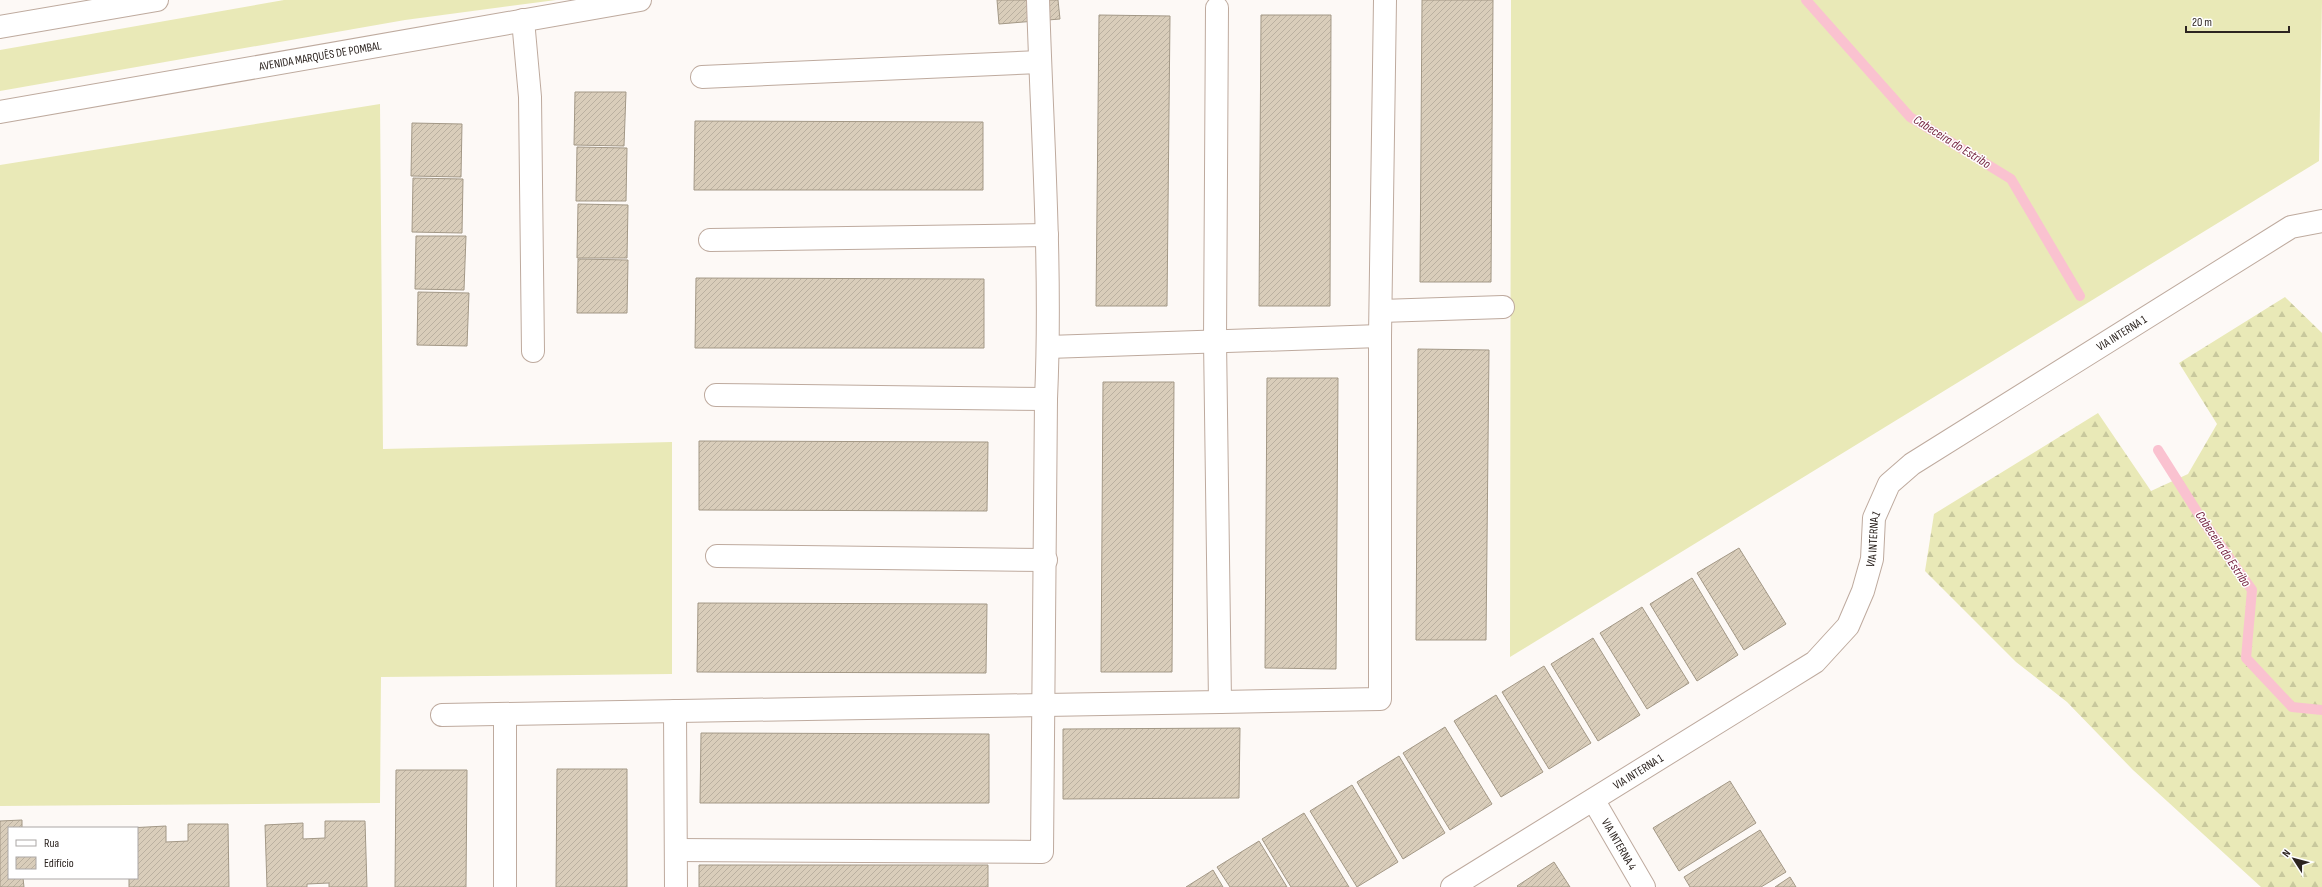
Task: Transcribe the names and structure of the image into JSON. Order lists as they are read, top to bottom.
{
  "streets": {
    "street": ["AVENIDA MARQUÊS DE POMBAL", "VIA INTERNA 1", "VIA INTERNA 4"]
  },
  "crossings": [
    ["VIA INTERNA 1", "VIA INTERNA 4"]
  ],
  "water": ["Cabeceira do Estribo"],
  "legend": ["Rua", "Edifício"],
  "scale_bar": "20 m",
  "north": "top left"
}
